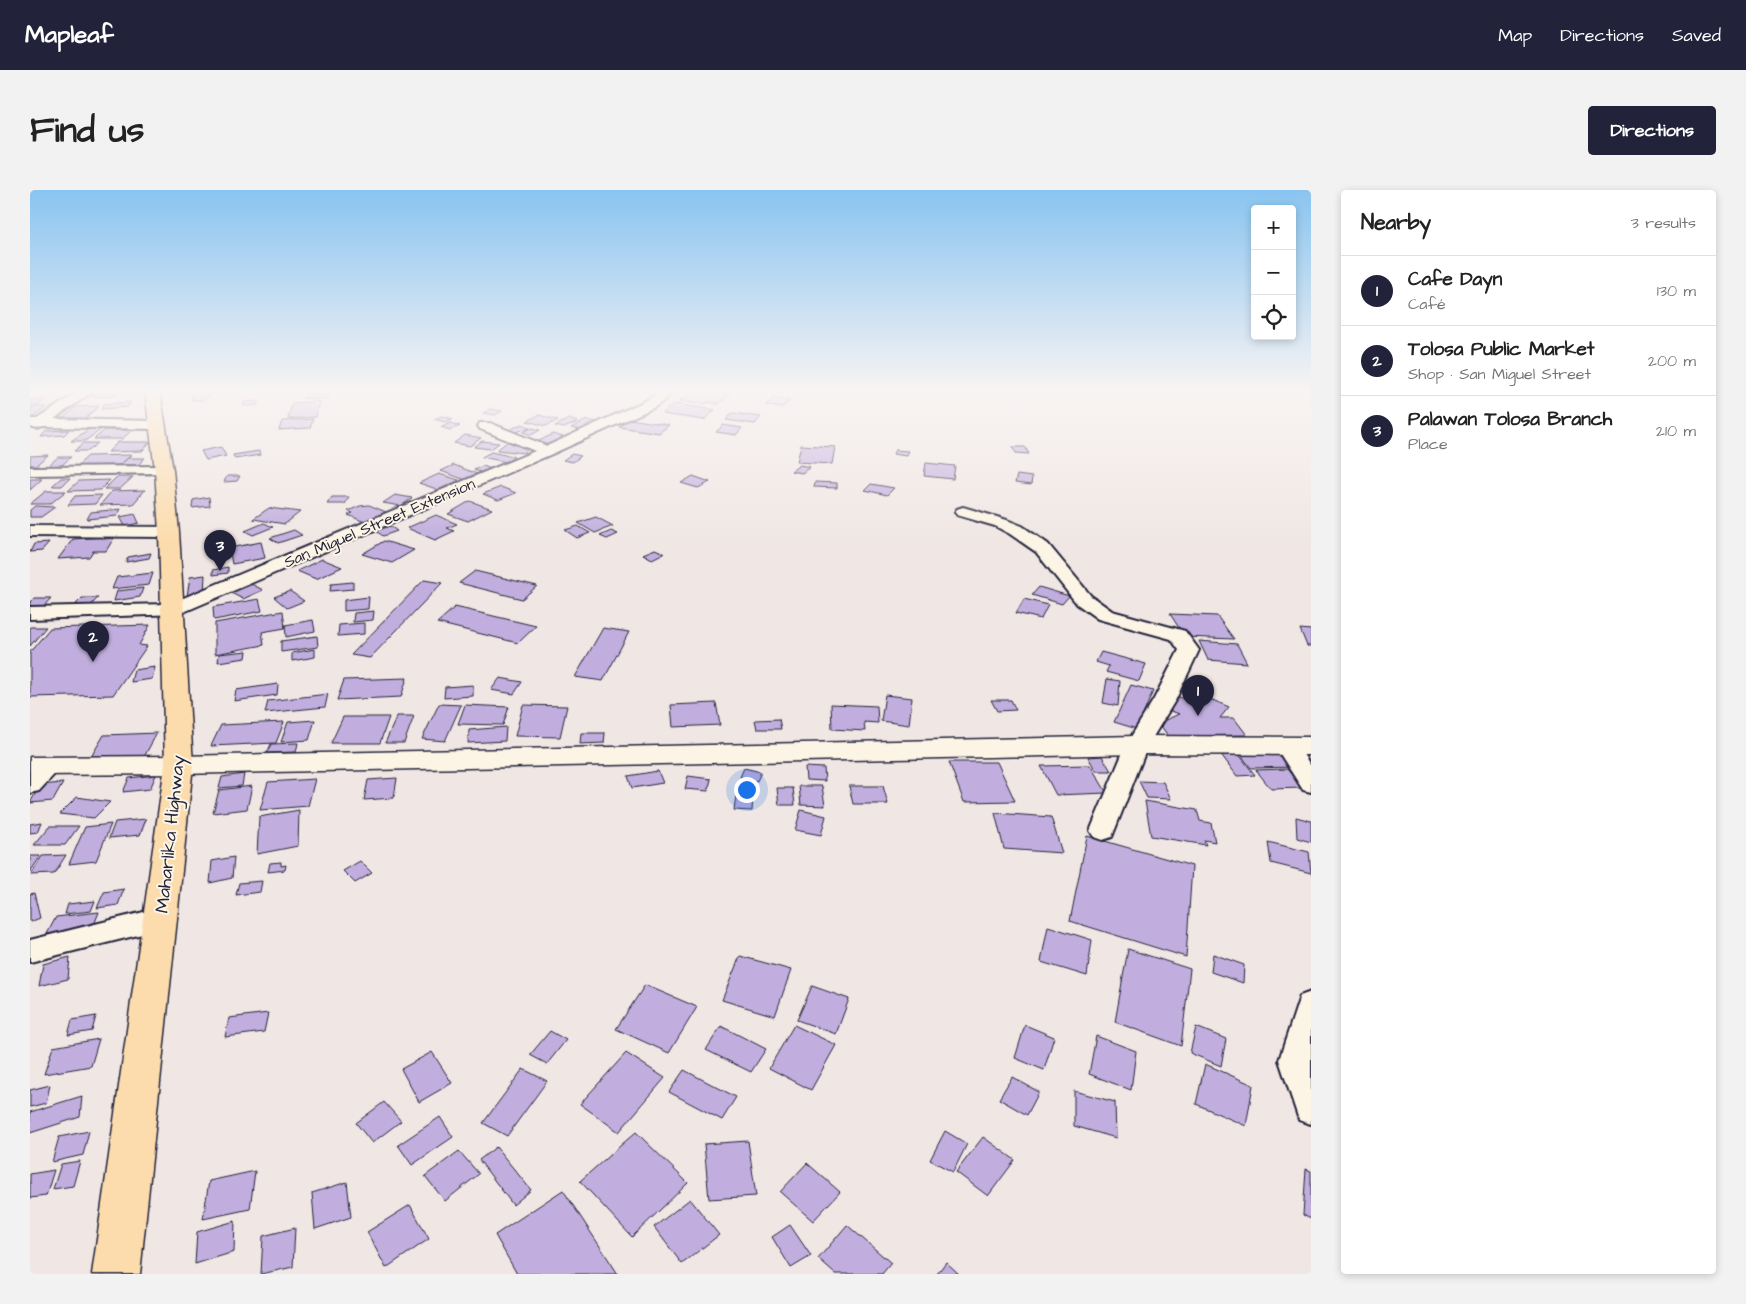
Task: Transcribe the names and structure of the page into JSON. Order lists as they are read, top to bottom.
{
  "streets": {
    "highway": ["Maharlika Highway"],
    "street": ["San Miguel Street Extension"]
  },
  "crossings": [
    ["San Miguel Street Extension", "Maharlika Highway"]
  ],
  "page": {
    "header": "Mapleaf",
    "nav": ["Map", "Directions", "Saved"],
    "title": "Find us",
    "buttons": "Directions",
    "heading": ["Nearby", "3 results"],
    "map_buttons": ["+", "−"],
    "list": [
      {
        "mark": "1",
        "name": "Cafe Dayn",
        "note": "Café",
        "value": "130 m"
      },
      {
        "mark": "2",
        "name": "Tolosa Public Market",
        "note": "Shop · San Miguel Street",
        "value": "200 m"
      },
      {
        "mark": "3",
        "name": "Palawan Tolosa Branch",
        "note": "Place",
        "value": "210 m"
      }
    ],
    "pins": ["3", "2", "1"]
  }
}
